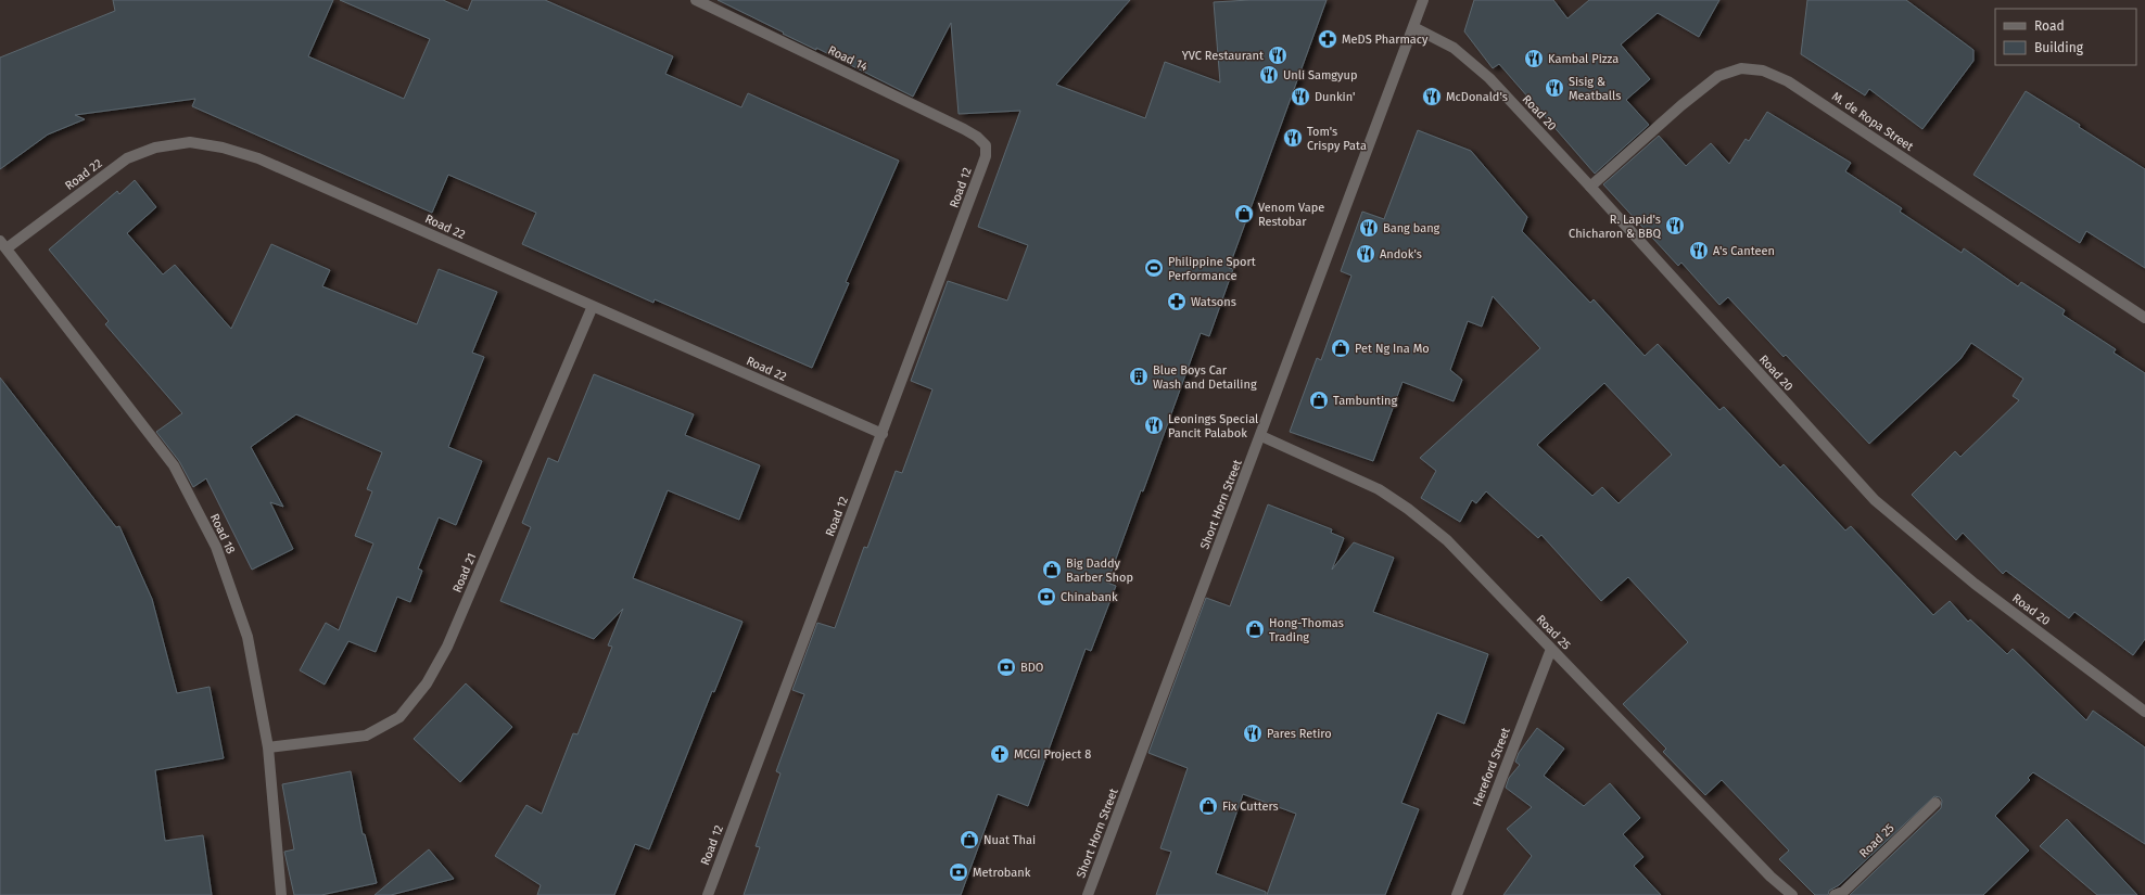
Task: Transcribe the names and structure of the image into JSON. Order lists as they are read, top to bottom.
{
  "streets": {
    "street": [
      "Road 14",
      "Road 20",
      "M. de Ropa Street",
      "Road 22",
      "Road 12",
      "Short Horn Street",
      "Road 18",
      "Road 21",
      "Road 25",
      "Hereford Street"
    ]
  },
  "crossings": [
    ["Road 14", "Road 12"],
    ["Road 20", "M. de Ropa Street"],
    ["Road 20", "Short Horn Street"],
    ["Road 22", "Road 12"],
    ["Road 22", "Road 18"],
    ["Road 22", "Road 21"],
    ["Short Horn Street", "Road 25"],
    ["Road 18", "Road 21"],
    ["Road 25", "Hereford Street"]
  ],
  "places": {
    "pharmacy": ["MeDS Pharmacy", "Watsons"],
    "restaurant": [
      "YVC Restaurant",
      "Kambal Pizza",
      "Unli Samgyup",
      "Sisig & Meatballs",
      "Dunkin'",
      "McDonald's",
      "Tom's Crispy Pata",
      "R. Lapid's Chicharon & BBQ",
      "Bang bang",
      "A's Canteen",
      "Andok's",
      "Leonings Special Pancit Palabok",
      "Pares Retiro"
    ],
    "shop": [
      "Venom Vape Restobar",
      "Pet Ng Ina Mo",
      "Tambunting",
      "Big Daddy Barber Shop",
      "Hong-Thomas Trading",
      "Fix Cutters",
      "Nuat Thai"
    ],
    "sports": ["Philippine Sport Performance"],
    "building": ["Blue Boys Car Wash and Detailing"],
    "bank": ["Chinabank", "BDO", "Metrobank"],
    "church": ["MCGI Project 8"]
  },
  "legend": ["Road", "Building"]
}
